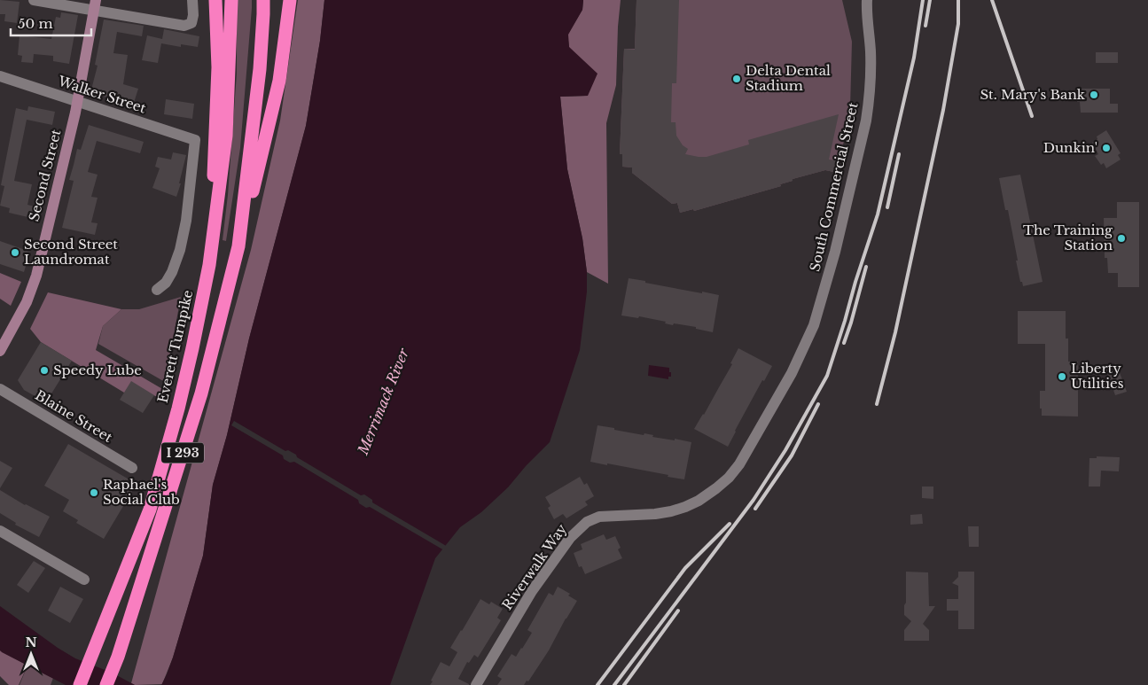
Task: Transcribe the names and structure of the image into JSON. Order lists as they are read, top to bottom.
{
  "streets": {
    "highway": ["Everett Turnpike", "I 293"],
    "main road": ["Second Street"],
    "street": [
      "Walker Street",
      "South Commercial Street",
      "Blaine Street",
      "Riverwalk Way"
    ]
  },
  "crossings": [
    ["Walker Street", "Second Street"],
    ["South Commercial Street", "Riverwalk Way"]
  ],
  "water": ["Merrimack River"],
  "places": [
    "Delta Dental Stadium",
    "St. Mary's Bank",
    "Dunkin'",
    "The Training Station",
    "Second Street Laundromat",
    "Speedy Lube",
    "Liberty Utilities",
    "Raphael's Social Club"
  ],
  "scale_bar": "50 m",
  "north": "top"
}
